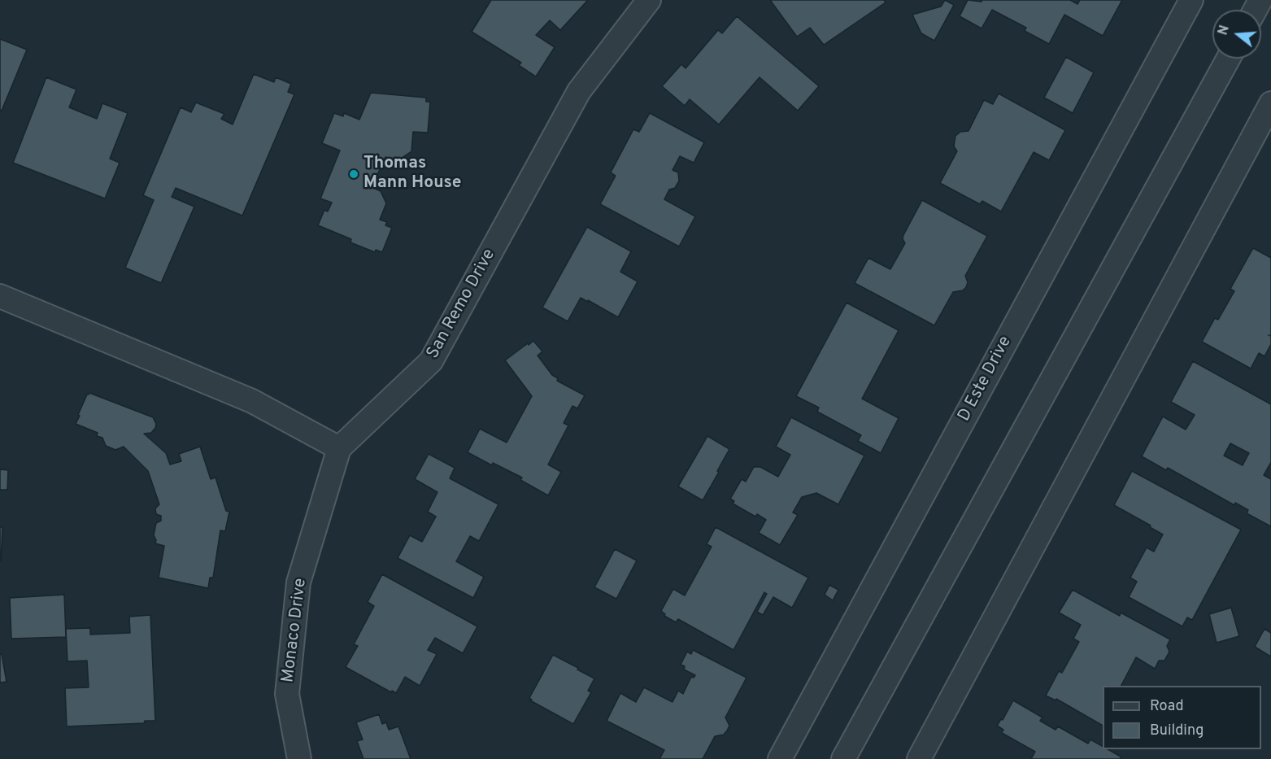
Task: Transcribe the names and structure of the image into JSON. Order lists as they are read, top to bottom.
{
  "streets": {
    "street": ["San Remo Drive", "D Este Drive", "Monaco Drive"]
  },
  "crossings": [
    ["San Remo Drive", "Monaco Drive"]
  ],
  "places": ["Thomas Mann House"],
  "legend": ["Road", "Building"],
  "north": "left"
}
